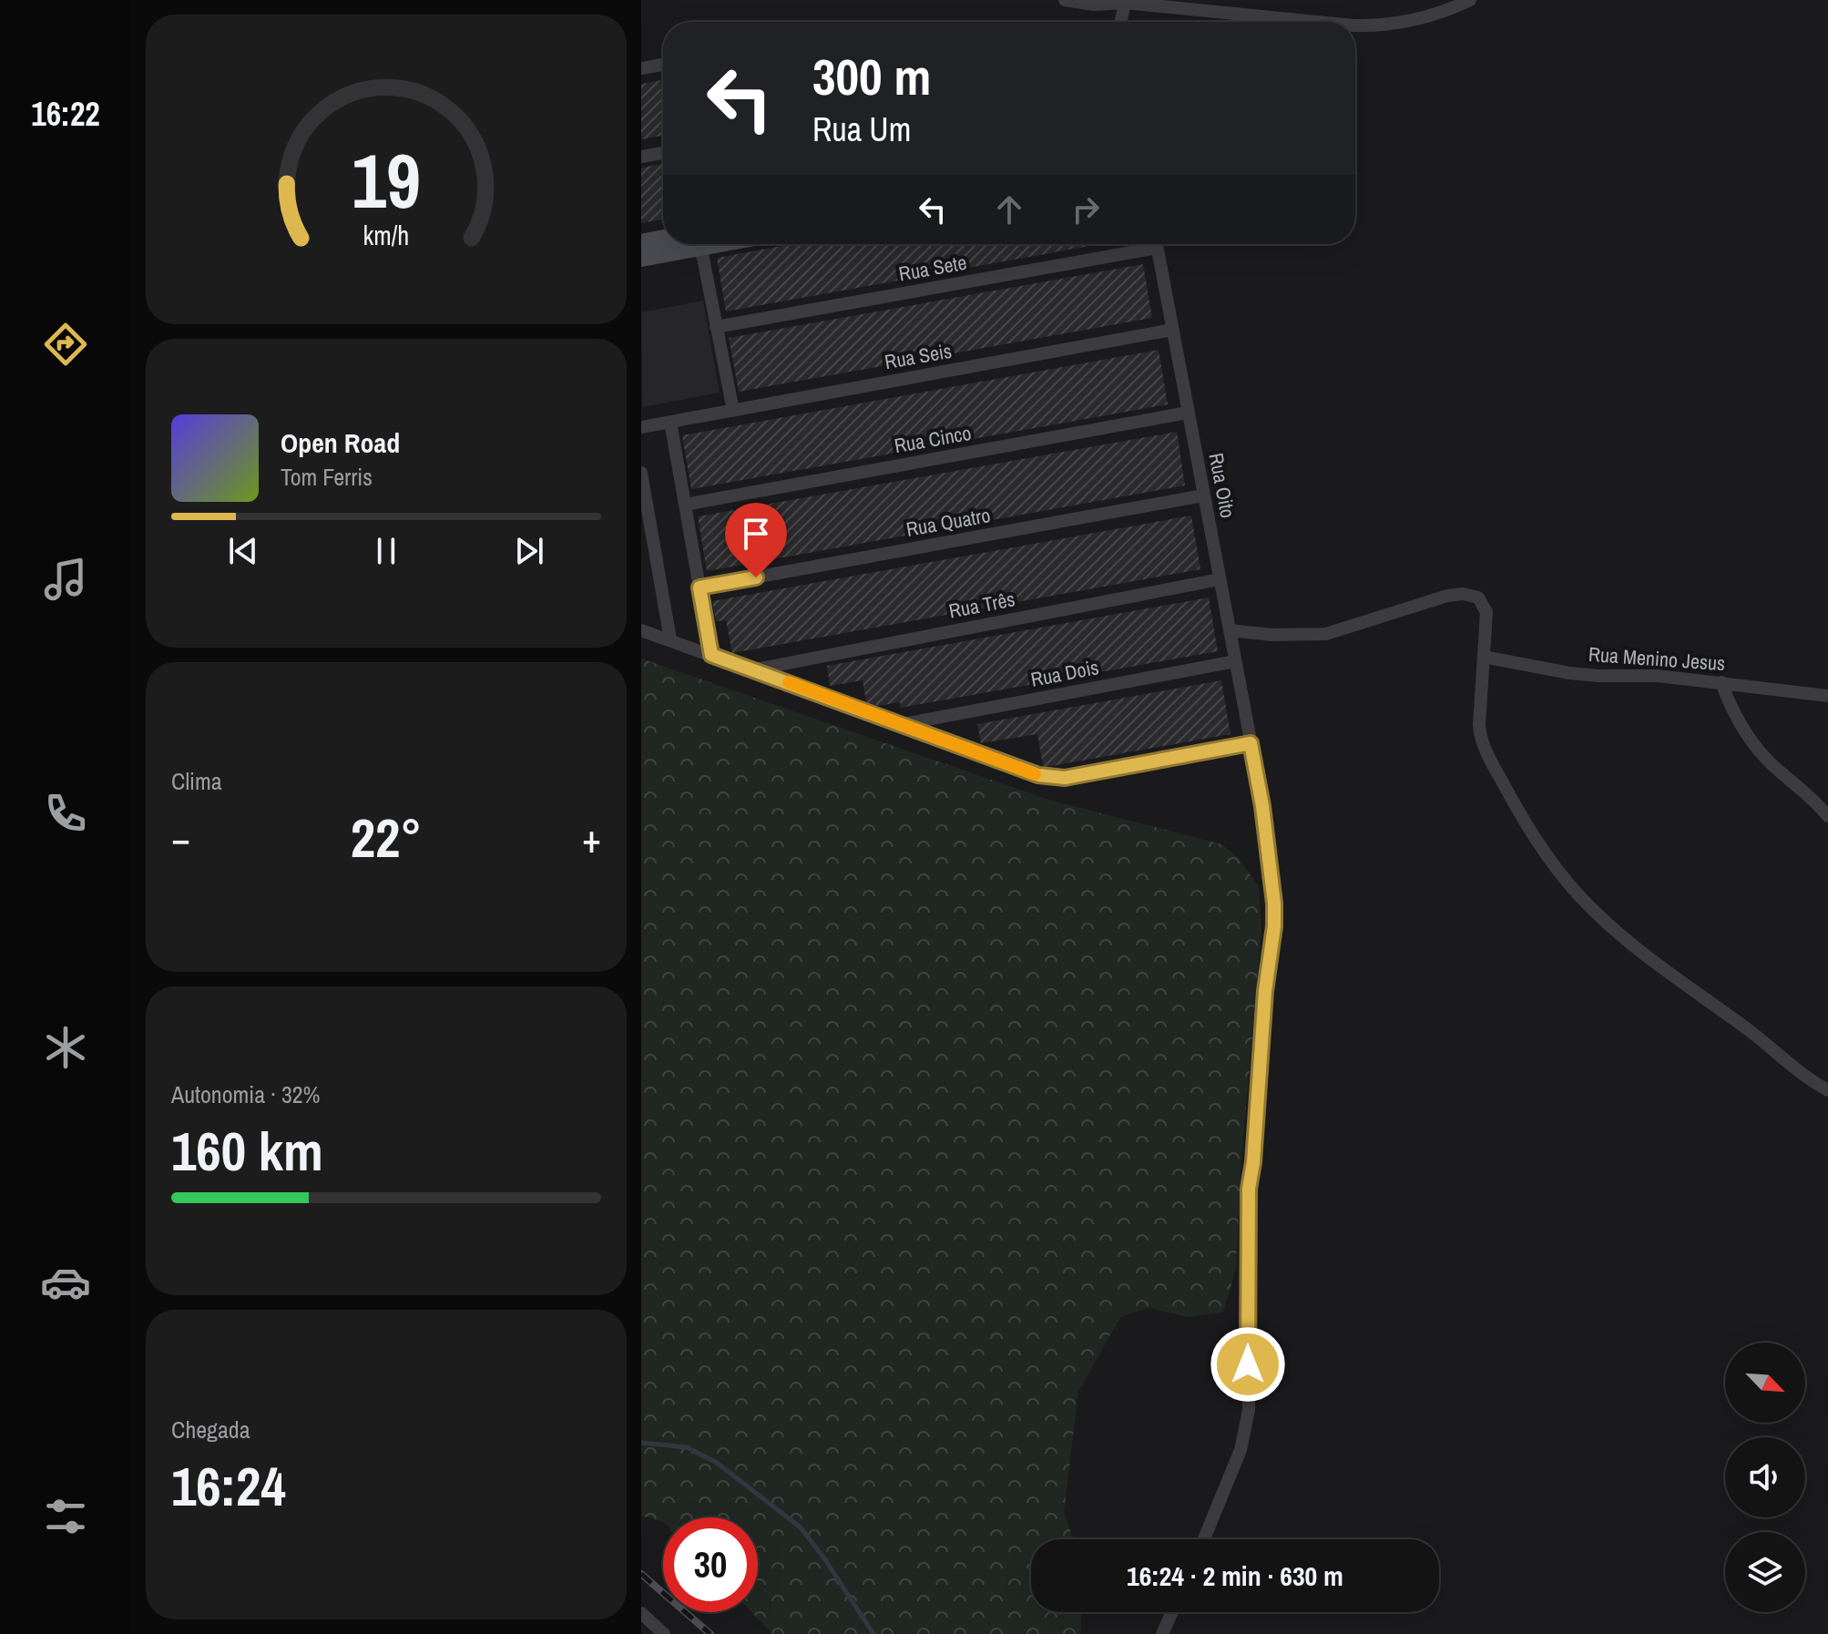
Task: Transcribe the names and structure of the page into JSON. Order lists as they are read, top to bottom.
{
  "streets": {
    "street": [
      "Rua Sete",
      "Rua Seis",
      "Rua Cinco",
      "Rua Oito",
      "Rua Quatro",
      "Rua Três",
      "Rua Menino Jesus",
      "Rua Dois"
    ]
  },
  "crossings": [
    ["Rua Seis", "Rua Oito"],
    ["Rua Cinco", "Rua Oito"],
    ["Rua Oito", "Rua Quatro"],
    ["Rua Oito", "Rua Três"],
    ["Rua Oito", "Rua Dois"]
  ],
  "north": "bottom right",
  "page": {
    "tabs": "16:22",
    "turn": ["300 m", "Rua Um"],
    "song": ["Open Road", "Tom Ferris"],
    "tile": [
      "Clima",
      ["Autonomia · 32%", "160 km"],
      ["Chegada", "16:24"]
    ],
    "heat": ["−", "22°", "+"],
    "limit": "30",
    "trip": "16:24 · 2 min · 630 m",
    "gauge": ["19", "km/h"]
  }
}
